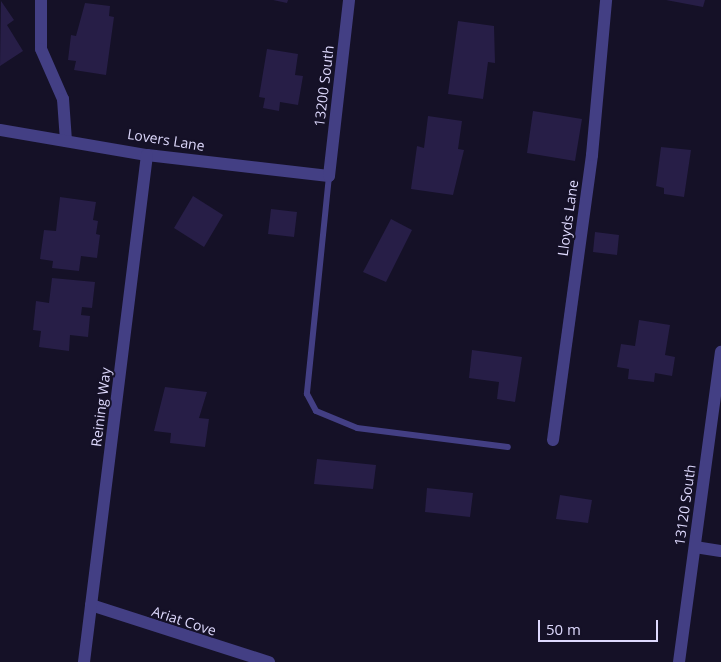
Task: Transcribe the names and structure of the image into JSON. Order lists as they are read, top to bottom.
{
  "streets": {
    "street": [
      "13200 South",
      "Lovers Lane",
      "Lloyds Lane",
      "Reining Way",
      "13120 South",
      "Ariat Cove"
    ]
  },
  "crossings": [
    ["13200 South", "Lovers Lane"],
    ["Lovers Lane", "Reining Way"],
    ["Reining Way", "Ariat Cove"]
  ],
  "scale_bar": "50 m"
}
